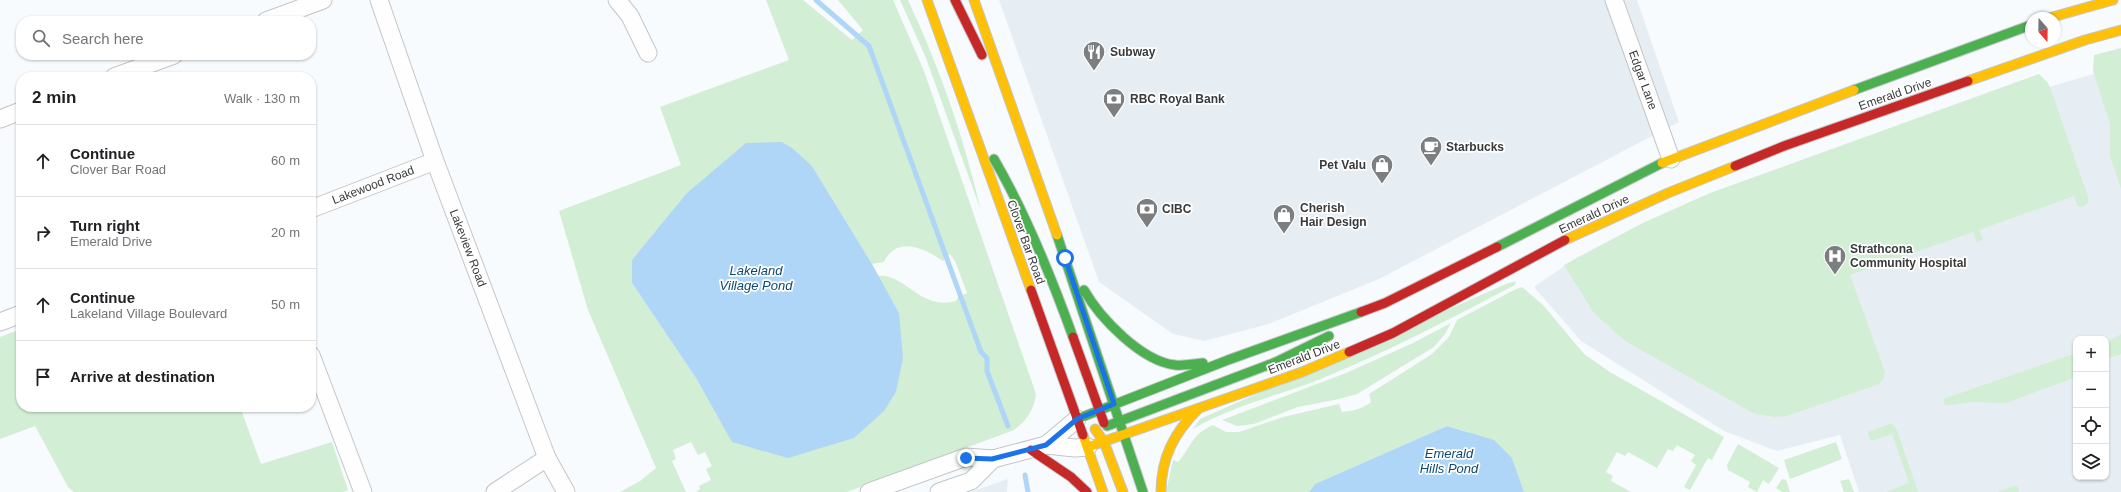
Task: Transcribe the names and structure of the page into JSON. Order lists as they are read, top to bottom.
{
  "streets": {
    "main road": ["Emerald Drive", "Clover Bar Road"],
    "street": ["Edgar Lane", "Lakewood Road", "Lakeview Road"]
  },
  "crossings": [
    ["Edgar Lane", "Emerald Drive"],
    ["Emerald Drive", "Clover Bar Road"],
    ["Lakewood Road", "Lakeview Road"]
  ],
  "water": ["Lakeland Village Pond", "Emerald Hills Pond"],
  "places": {
    "restaurant": ["Subway"],
    "bank": ["RBC Royal Bank", "CIBC"],
    "cafe": ["Starbucks"],
    "shop": ["Pet Valu", "Cherish Hair Design"],
    "hospital": ["Strathcona Community Hospital"]
  },
  "north": "bottom",
  "page": {
    "search": "Search here",
    "heading": ["2 min", "Walk · 130 m"],
    "list": [
      ["Continue", "Clover Bar Road", "60 m"],
      ["Turn right", "Emerald Drive", "20 m"],
      ["Continue", "Lakeland Village Boulevard", "50 m"],
      "Arrive at destination"
    ],
    "map_buttons": ["+", "−"]
  }
}
